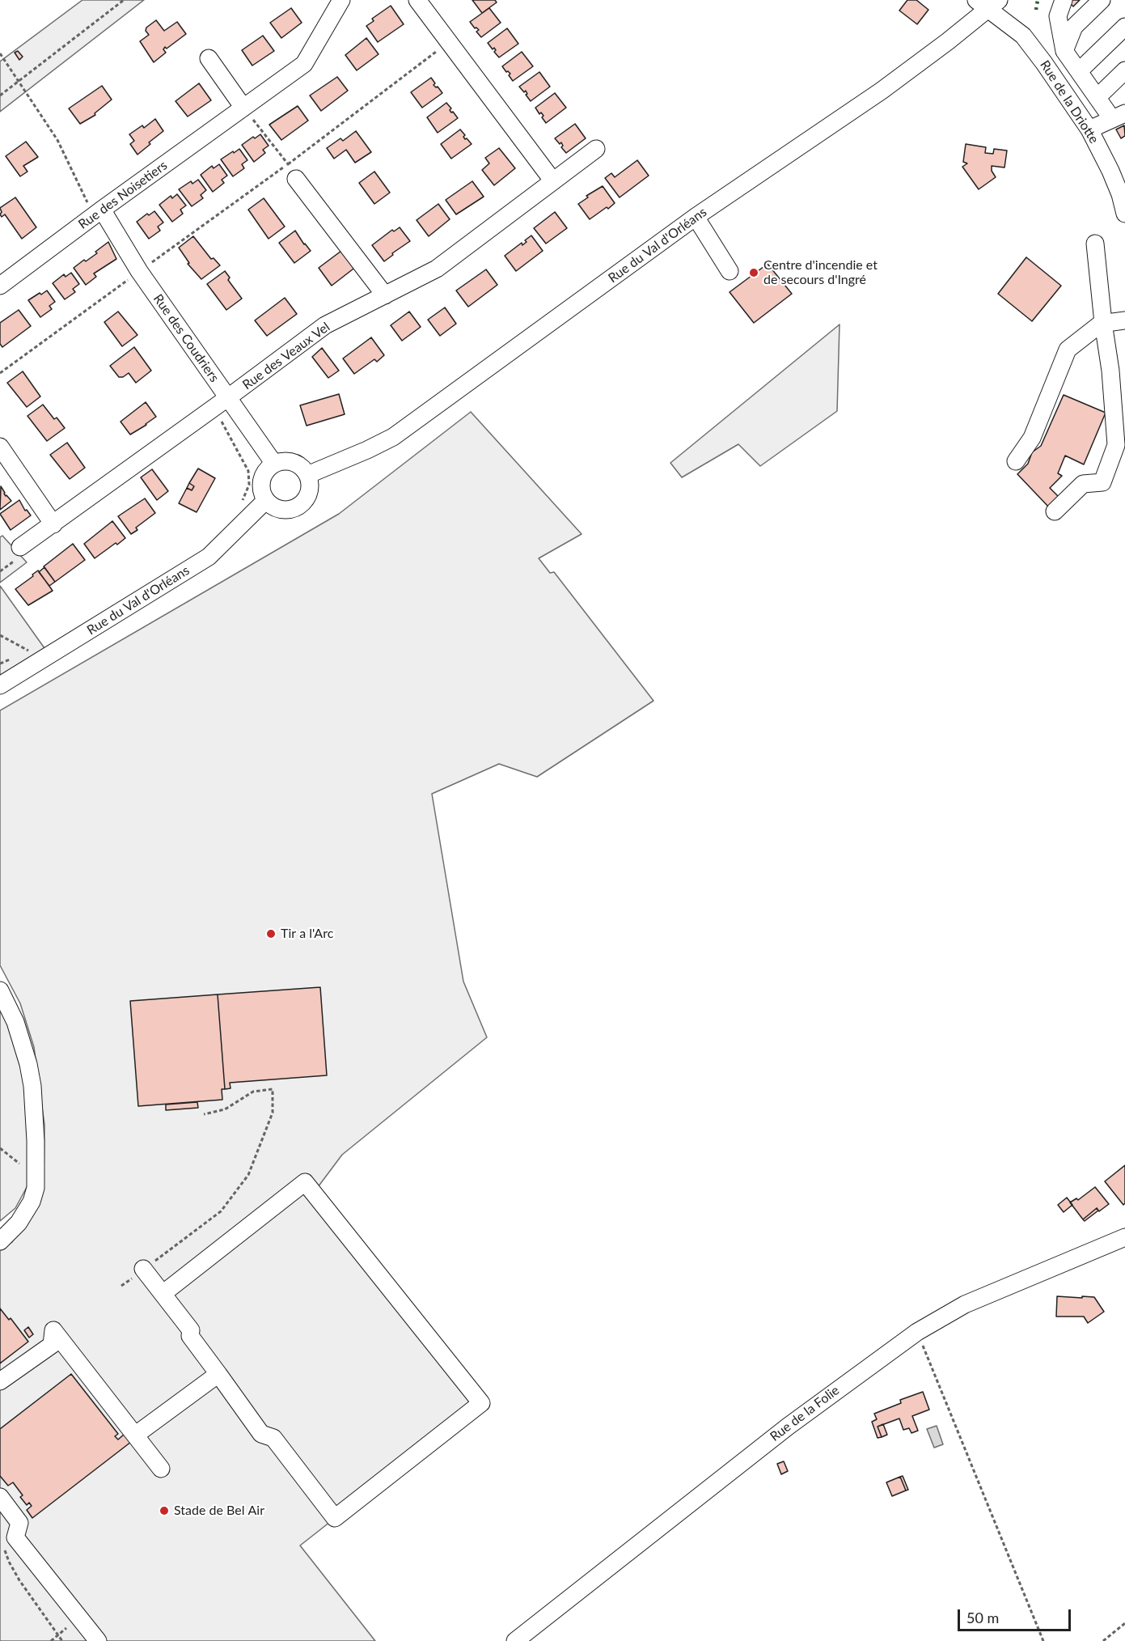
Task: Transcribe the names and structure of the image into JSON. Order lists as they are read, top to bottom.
{
  "streets": {
    "street": [
      "Rue de la Driotte",
      "Rue des Noisetiers",
      "Rue du Val d'Orléans",
      "Rue des Coudriers",
      "Rue des Veaux Vel",
      "Rue de la Folie"
    ]
  },
  "crossings": [
    ["Rue de la Driotte", "Rue du Val d'Orléans"],
    ["Rue des Noisetiers", "Rue des Coudriers"],
    ["Rue du Val d'Orléans", "Rue des Coudriers"],
    ["Rue des Coudriers", "Rue des Veaux Vel"]
  ],
  "places": ["Centre d'incendie et de secours d'Ingré", "Tir a l'Arc", "Stade de Bel Air"],
  "scale_bar": "50 m"
}
